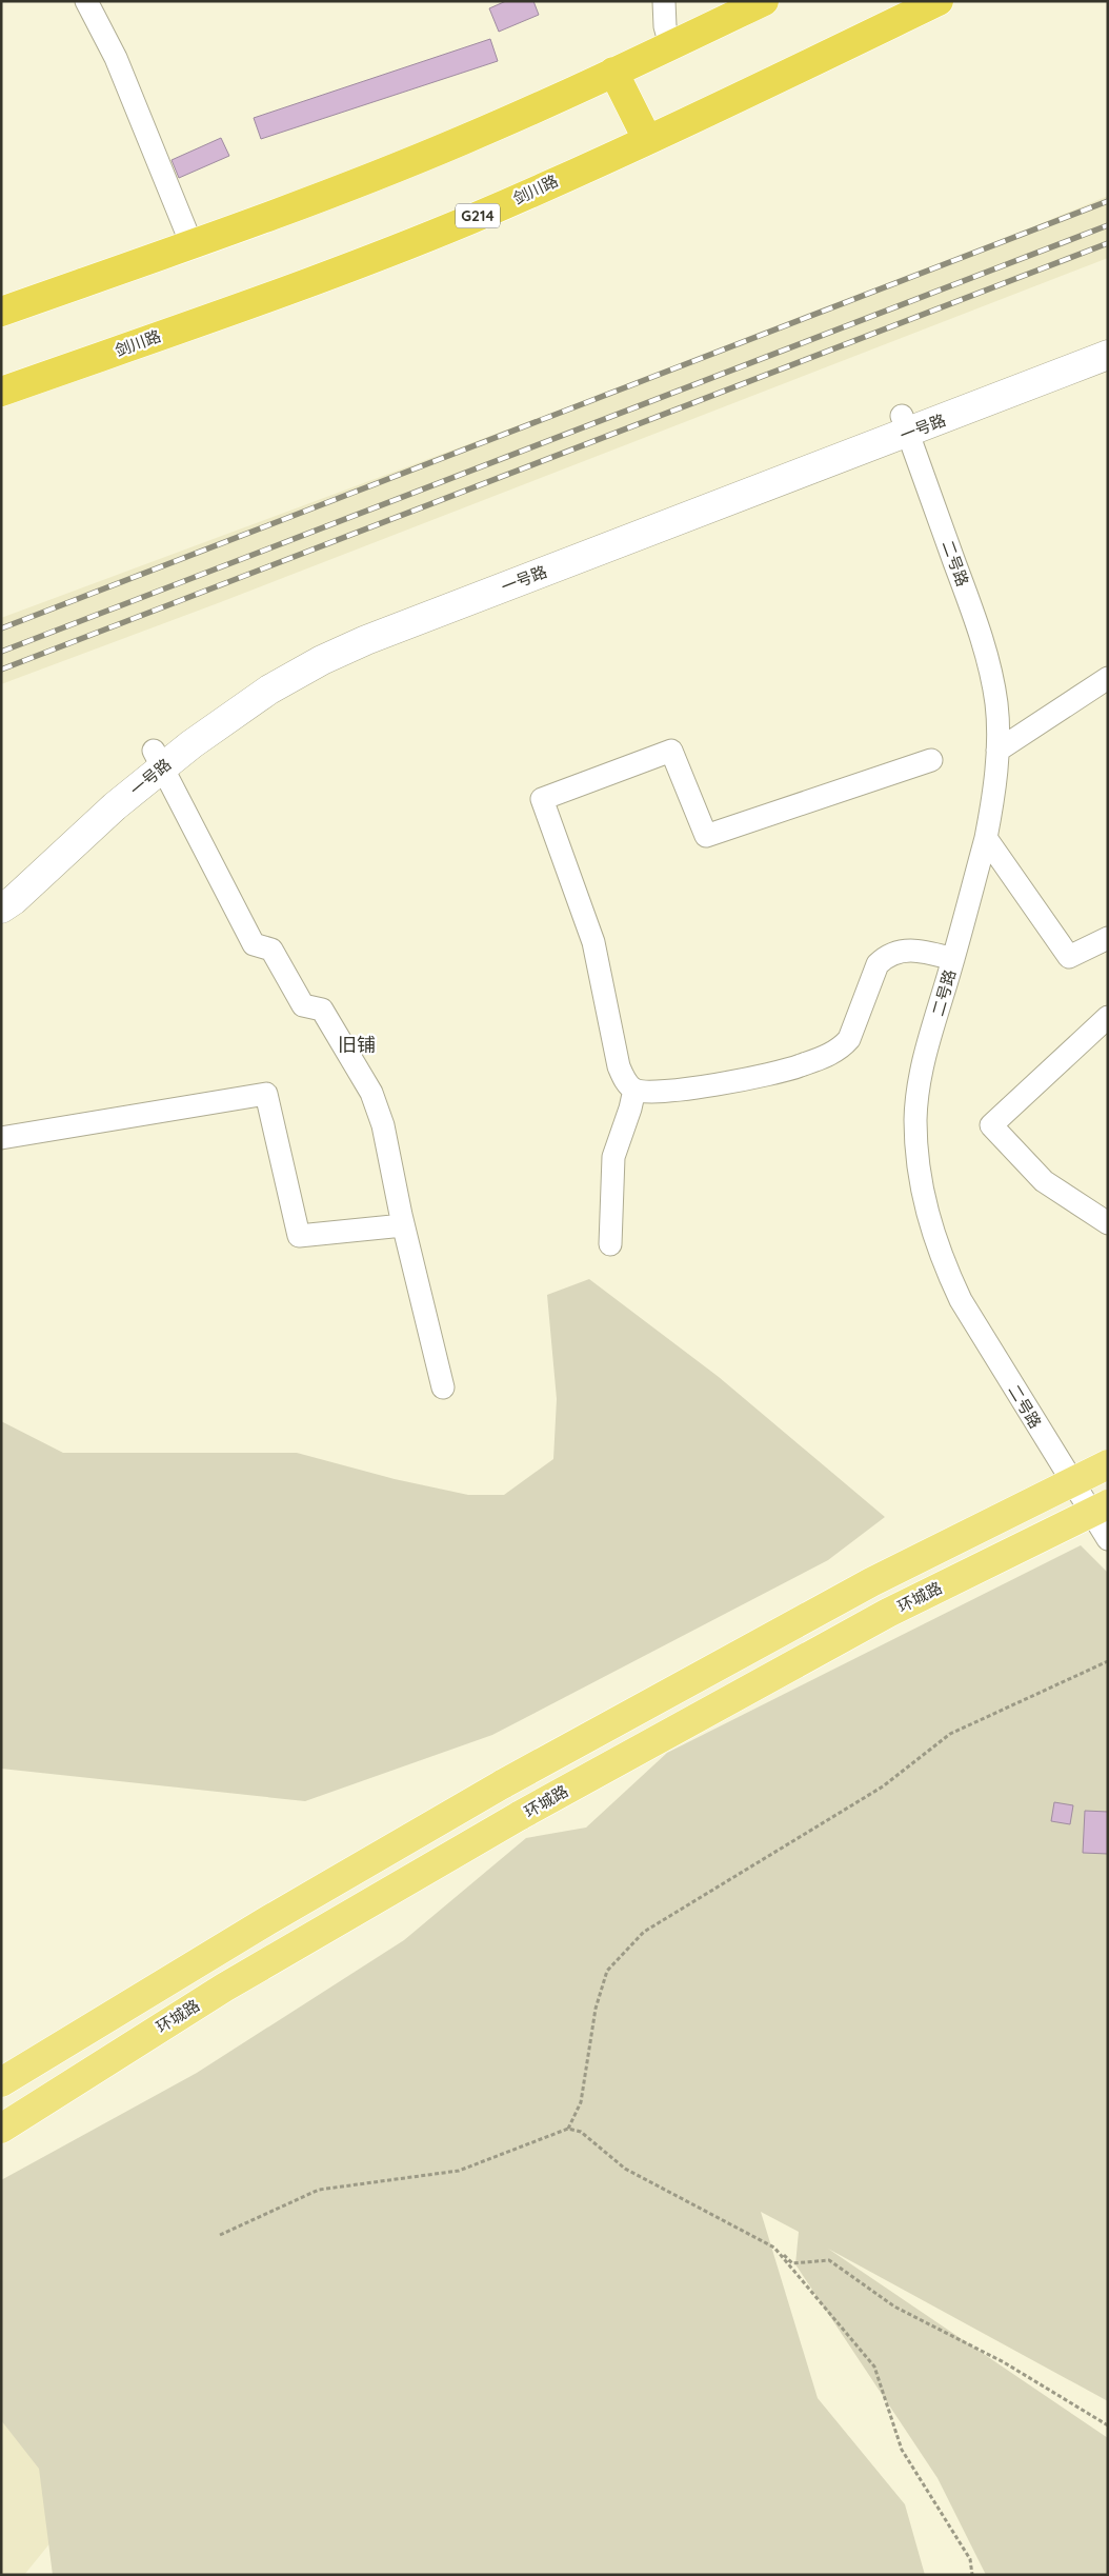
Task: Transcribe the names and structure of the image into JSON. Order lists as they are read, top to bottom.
{
  "streets": {
    "highway": ["剑川路", "G214"],
    "main road": ["环城路"],
    "street": ["一号路", "二号路"]
  },
  "crossings": [
    ["一号路", "二号路"]
  ],
  "districts": ["旧铺"]
}
